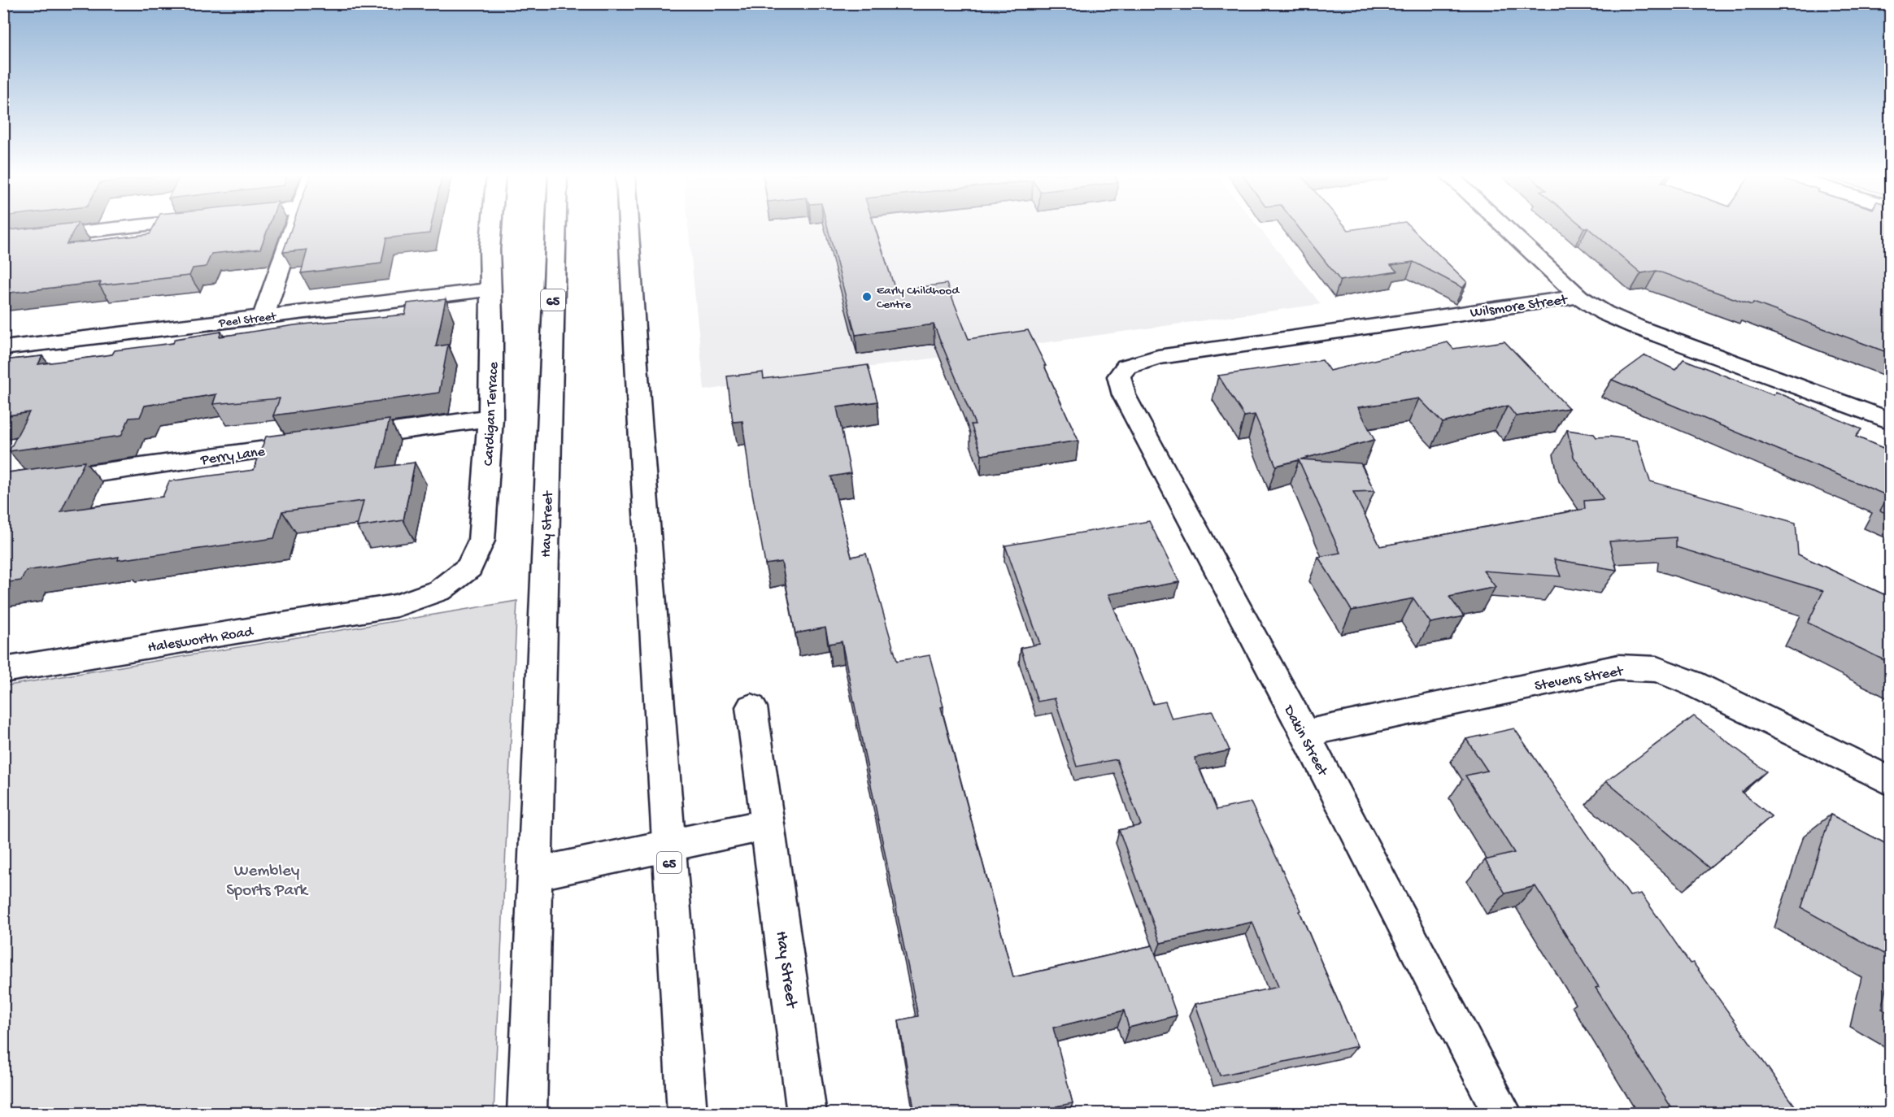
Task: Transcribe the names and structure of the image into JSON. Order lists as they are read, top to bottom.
{
  "streets": {
    "street": [
      "65",
      "Wilsmore Street",
      "Peel Street",
      "Cardigan Terrace",
      "Perry Lane",
      "Hay Street",
      "Halesworth Road",
      "Stevens Street",
      "Dakin Street"
    ]
  },
  "crossings": [
    ["Wilsmore Street", "Dakin Street"],
    ["Peel Street", "Cardigan Terrace"],
    ["Cardigan Terrace", "Perry Lane"],
    ["Cardigan Terrace", "Halesworth Road"],
    ["Stevens Street", "Dakin Street"]
  ],
  "parks": ["Wembley Sports Park"],
  "places": ["Early Childhood Centre"]
}
